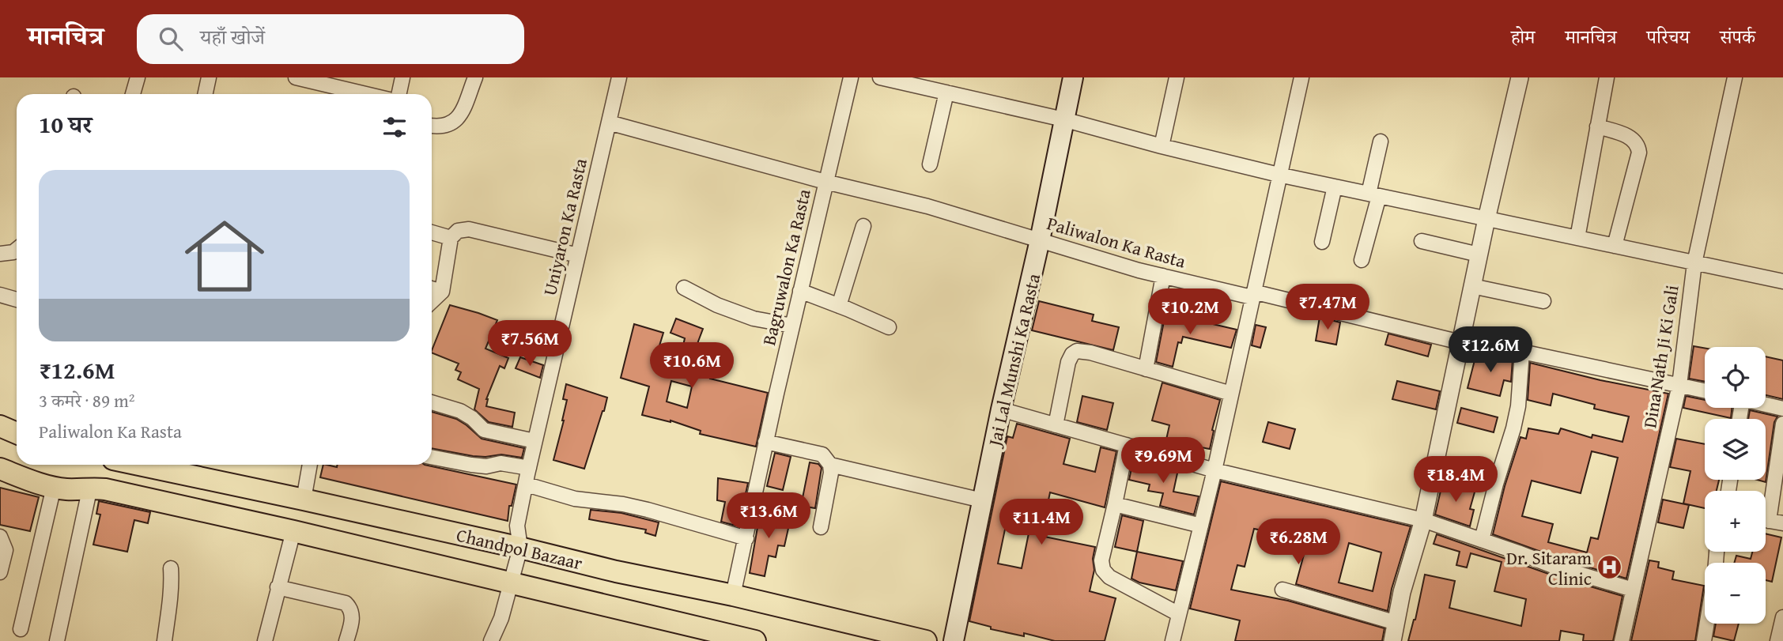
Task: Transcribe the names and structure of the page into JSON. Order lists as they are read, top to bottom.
{
  "streets": {
    "main road": ["Jai Lal Munshi Ka Rasta", "Chandpol Bazaar"],
    "street": [
      "Uniyaron Ka Rasta",
      "Paliwalon Ka Rasta",
      "Bagruwalon Ka Rasta",
      "Dina Nath Ji Ki Gali"
    ]
  },
  "crossings": [
    ["Uniyaron Ka Rasta", "Paliwalon Ka Rasta"],
    ["Uniyaron Ka Rasta", "Chandpol Bazaar"],
    ["Paliwalon Ka Rasta", "Bagruwalon Ka Rasta"],
    ["Paliwalon Ka Rasta", "Dina Nath Ji Ki Gali"],
    ["Paliwalon Ka Rasta", "Jai Lal Munshi Ka Rasta"],
    ["Bagruwalon Ka Rasta", "Chandpol Bazaar"]
  ],
  "places": {
    "hospital": ["Dr. Sitaram Clinic"]
  },
  "page": {
    "header": "मानचित्र",
    "search": "यहाँ खोजें",
    "nav": [
      "होम",
      "मानचित्र",
      "परिचय",
      "संपर्क"
    ],
    "heading": "10 घर",
    "list": [
      {
        "name": "₹12.6M",
        "note": "3 कमरे · 89 m² · Paliwalon Ka Rasta"
      }
    ],
    "price": [
      "₹7.47M",
      "₹10.2M",
      "₹7.56M",
      "₹12.6M",
      "₹10.6M",
      "₹9.69M",
      "₹18.4M",
      "₹13.6M",
      "₹11.4M",
      "₹6.28M"
    ],
    "map_buttons": ["+", "−"]
  }
}
